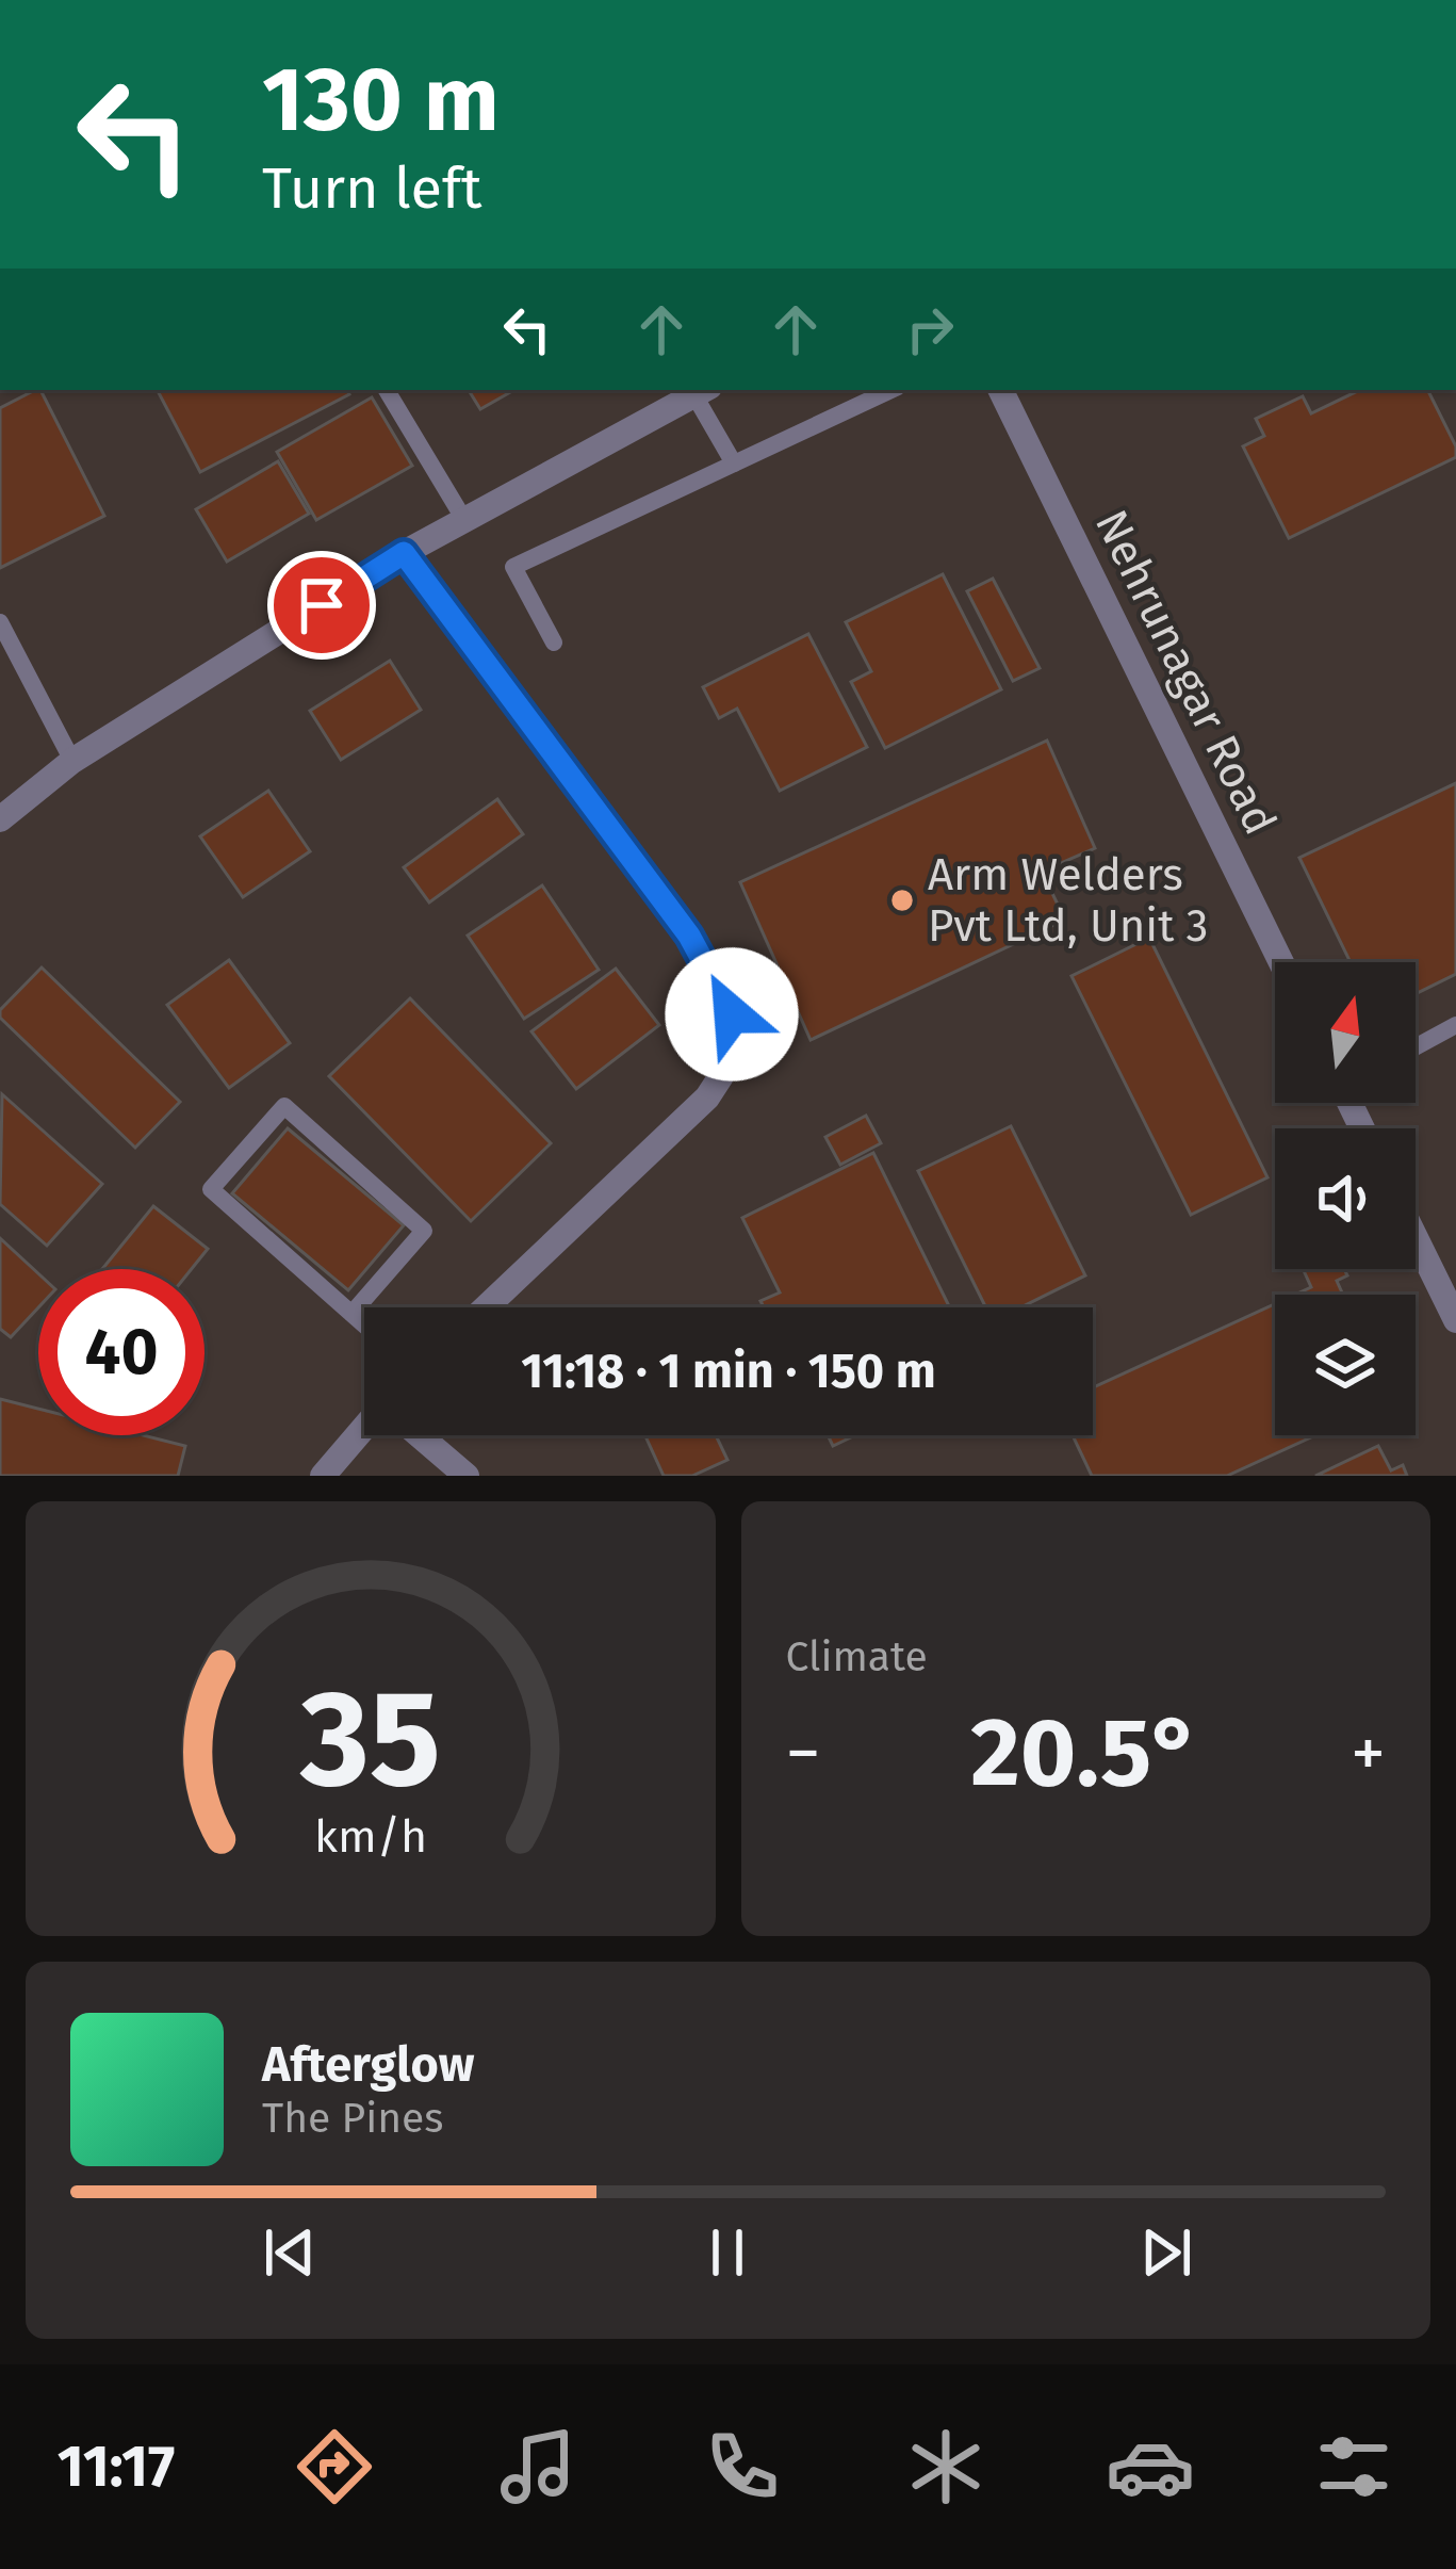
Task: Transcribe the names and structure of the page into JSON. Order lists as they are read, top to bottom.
{
  "streets": {
    "street": ["Nehrunagar Road"]
  },
  "places": ["Arm Welders Pvt Ltd, Unit 3"],
  "north": "top",
  "page": {
    "turn": ["130 m", "Turn left"],
    "limit": "40",
    "trip": "11:18 · 1 min · 150 m",
    "tile": "Climate",
    "heat": ["−", "20.5°", "+"],
    "song": ["Afterglow", "The Pines"],
    "tabs": "11:17",
    "gauge": ["35", "km/h"]
  }
}
